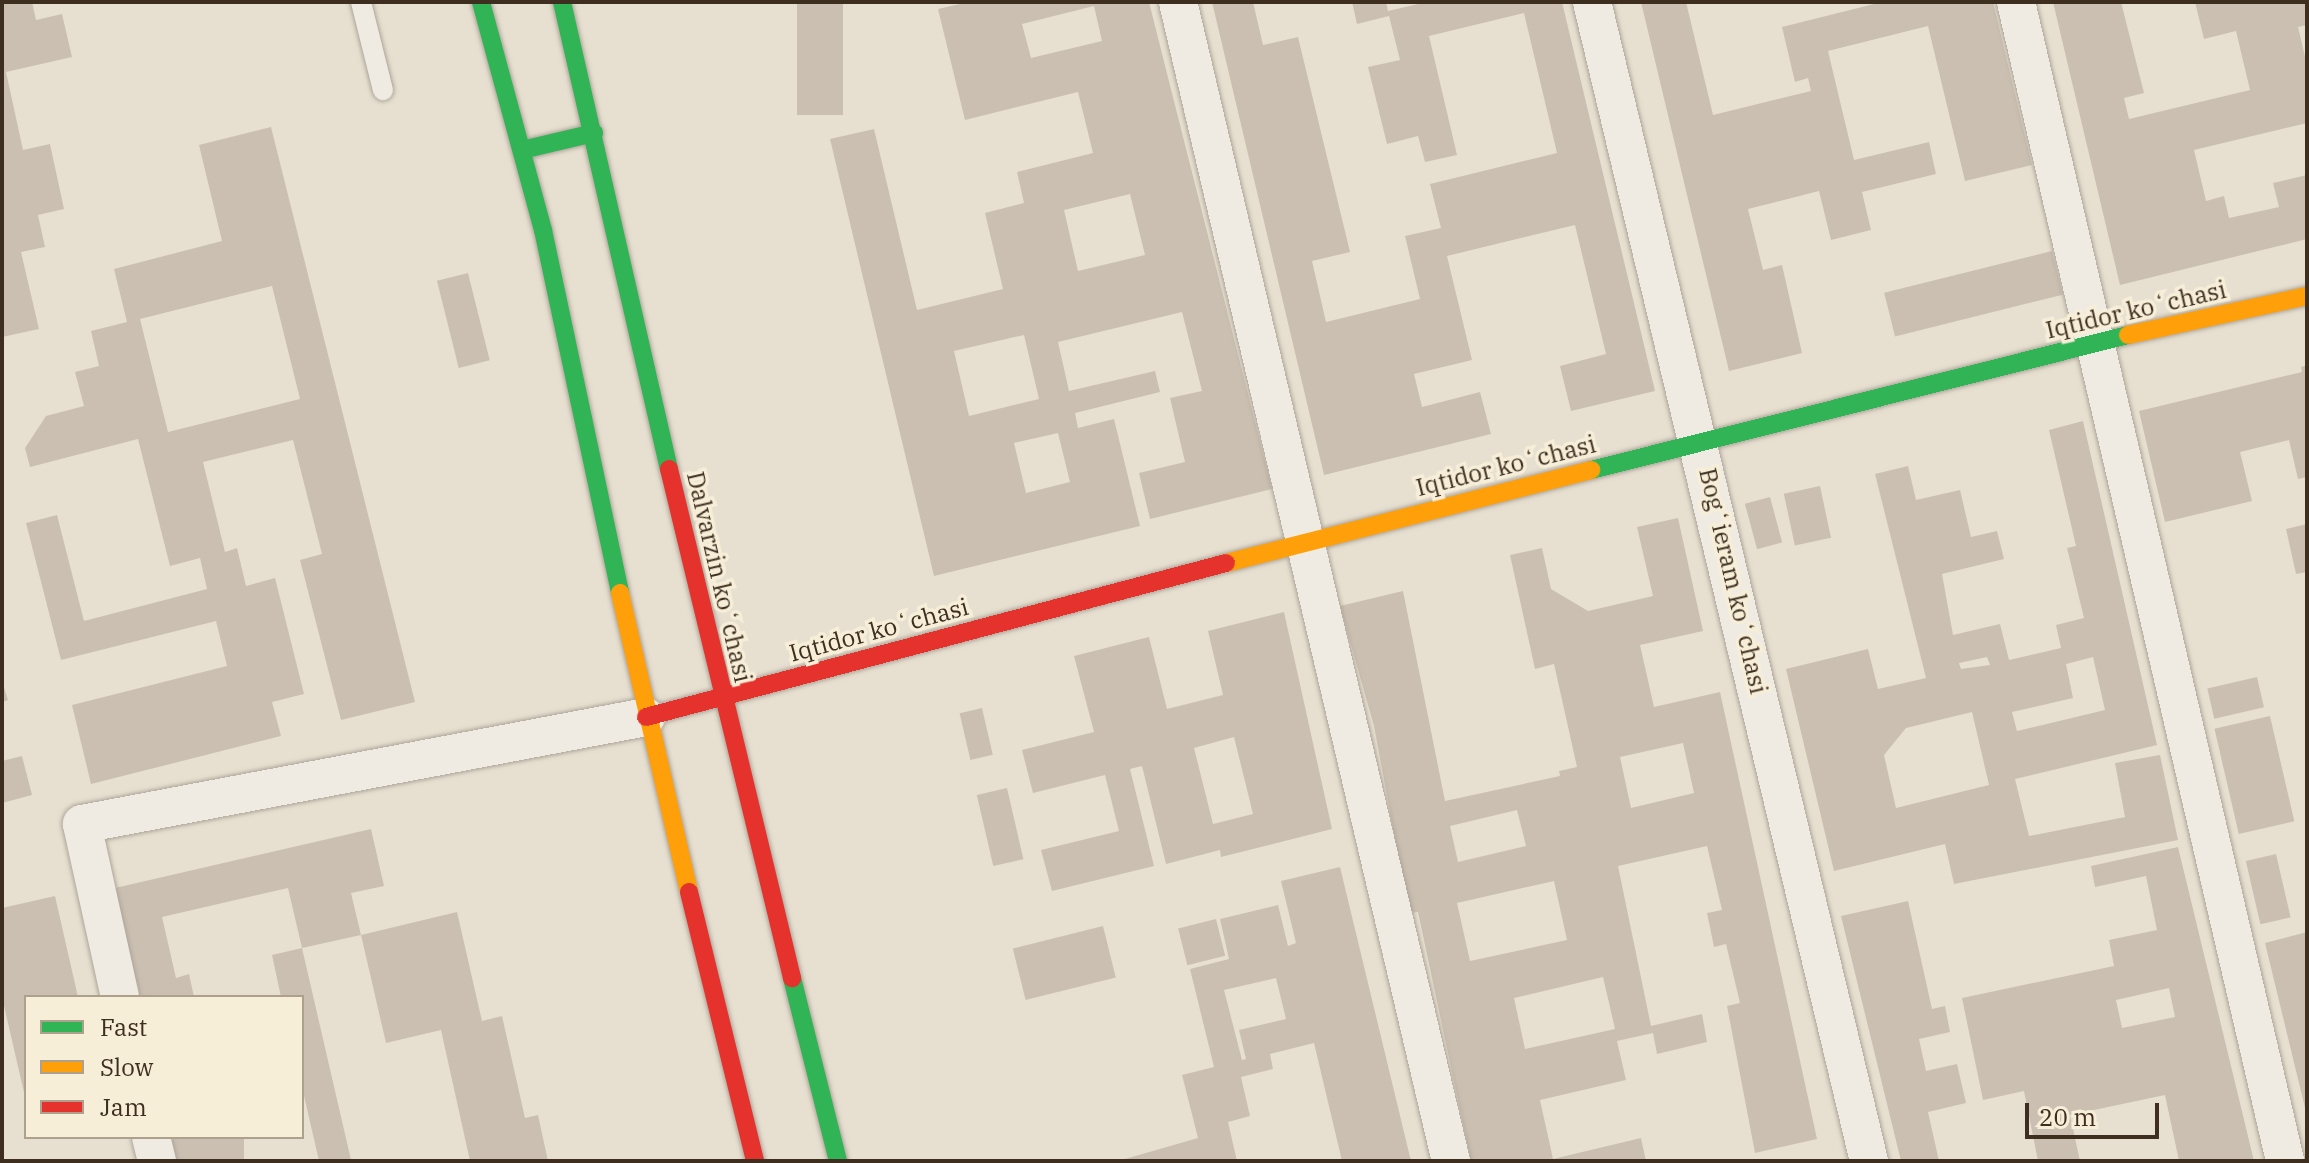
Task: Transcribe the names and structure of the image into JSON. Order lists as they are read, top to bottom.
{
  "streets": {
    "main road": ["Iqtidor koʻchasi", "Dalvarzin koʻchasi"],
    "street": ["Bogʻieram koʻchasi"]
  },
  "crossings": [
    ["Iqtidor koʻchasi", "Dalvarzin koʻchasi"],
    ["Iqtidor koʻchasi", "Bogʻieram koʻchasi"]
  ],
  "legend": ["Fast", "Slow", "Jam"],
  "scale_bar": "20 m"
}
